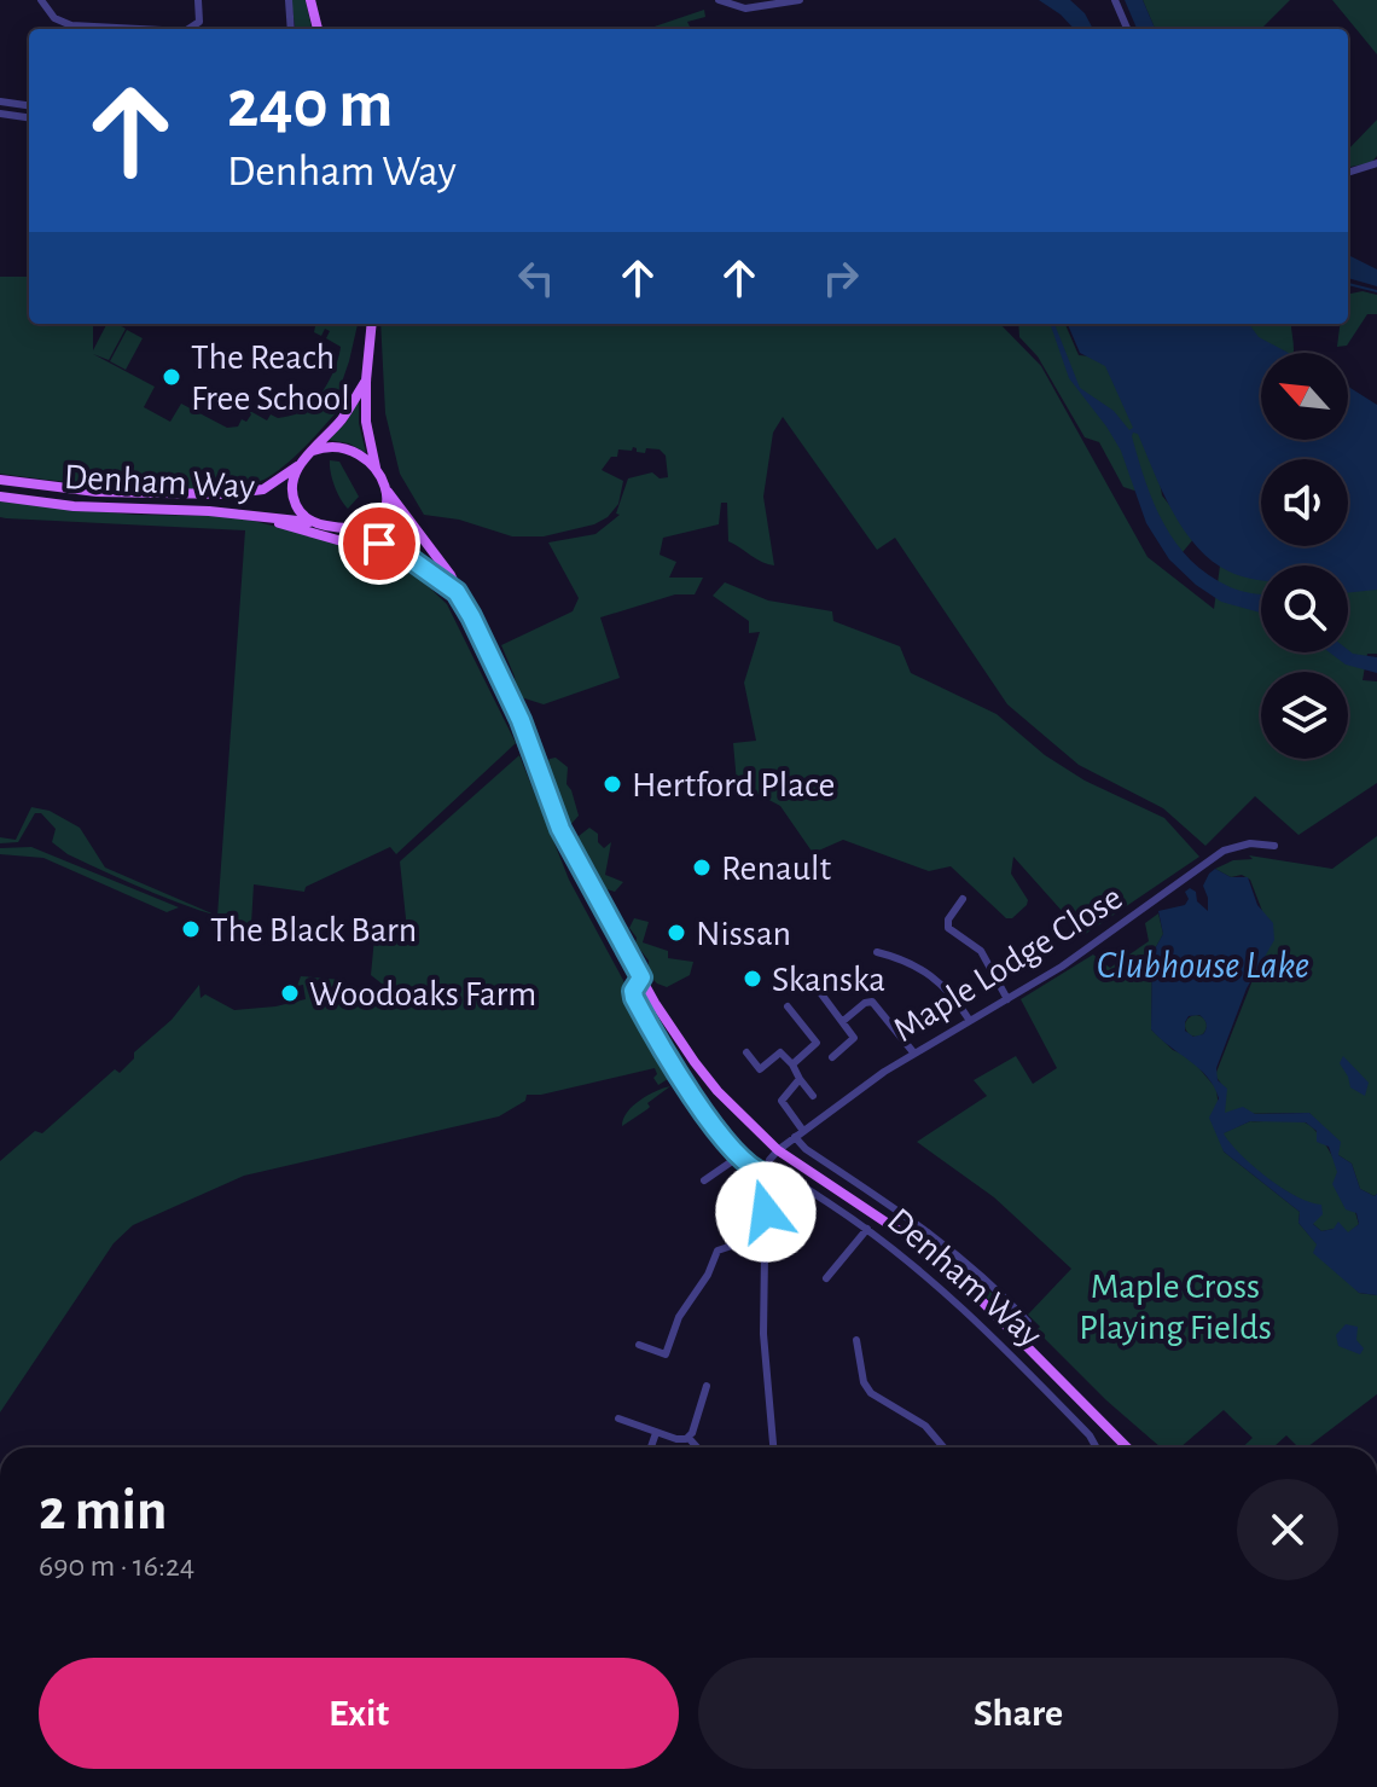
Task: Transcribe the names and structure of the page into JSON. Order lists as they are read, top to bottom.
{
  "streets": {
    "main road": ["Denham Way"],
    "street": ["Maple Lodge Close"]
  },
  "crossings": [
    ["Denham Way", "Maple Lodge Close"]
  ],
  "water": ["Clubhouse Lake"],
  "parks": ["Maple Cross Playing Fields"],
  "places": [
    "The Reach Free School",
    "Hertford Place",
    "Renault",
    "The Black Barn",
    "Nissan",
    "Skanska",
    "Woodoaks Farm"
  ],
  "north": "top left",
  "page": {
    "turn": ["240 m", "Denham Way"],
    "heading": ["2 min", "690 m · 16:24"],
    "buttons": ["Exit", "Share"]
  }
}
